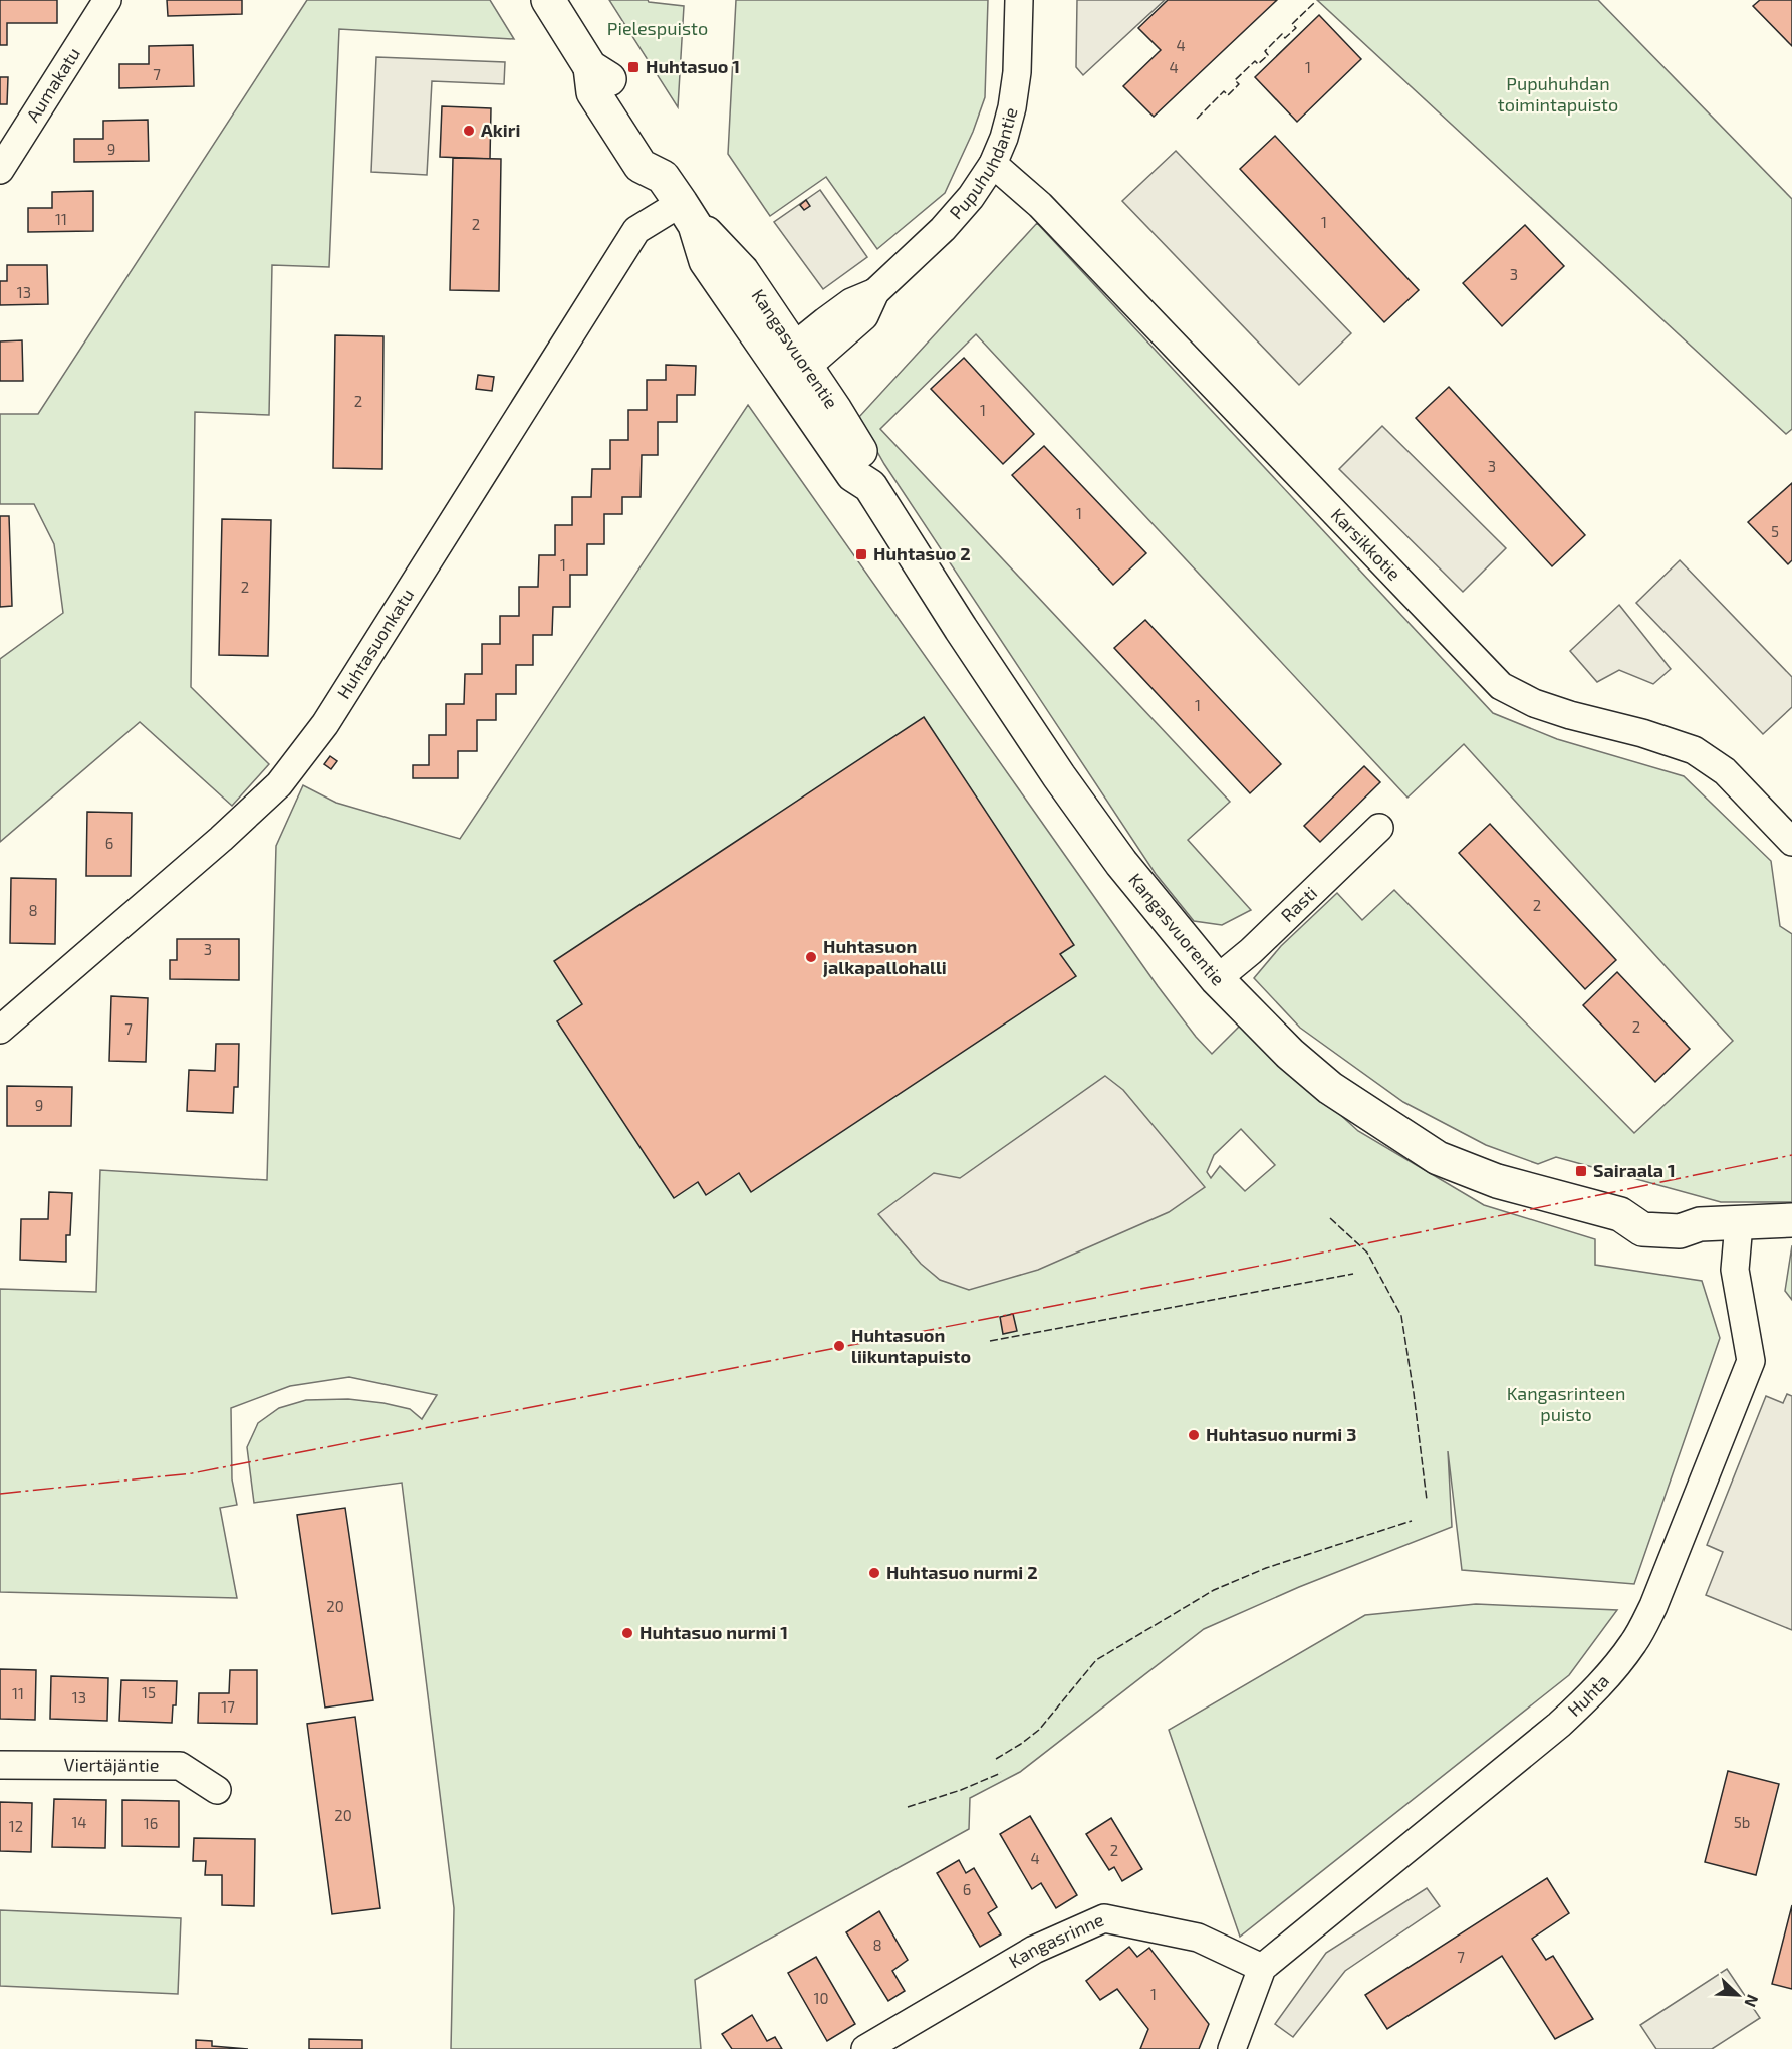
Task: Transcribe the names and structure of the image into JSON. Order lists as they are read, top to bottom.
{
  "streets": {
    "main road": ["Kangasvuorentie"],
    "street": [
      "Aumakatu",
      "Pupuhuhdantie",
      "Karsikkotie",
      "Huhtasuonkatu",
      "Rasti",
      "Huhta",
      "Viertäjäntie",
      "Kangasrinne"
    ]
  },
  "crossings": [
    ["Pupuhuhdantie", "Kangasvuorentie"],
    ["Pupuhuhdantie", "Karsikkotie"],
    ["Kangasvuorentie", "Huhtasuonkatu"],
    ["Kangasvuorentie", "Rasti"],
    ["Kangasvuorentie", "Huhta"],
    ["Huhta", "Kangasrinne"]
  ],
  "parks": ["Pielespuisto", "Pupuhuhdan toimintapuisto", "Kangasrinteen puisto"],
  "places": {
    "transit": ["Huhtasuo 1", "Huhtasuo 2", "Sairaala 1"],
    "other": [
      "Akiri",
      "Huhtasuon jalkapallohalli",
      "Huhtasuon liikuntapuisto",
      "Huhtasuo nurmi 3",
      "Huhtasuo nurmi 2",
      "Huhtasuo nurmi 1"
    ]
  },
  "house_numbers": [
    "4",
    "4",
    "1",
    "7",
    "9",
    "11",
    "1",
    "2",
    "3",
    "13",
    "2",
    "1",
    "3",
    "1",
    "5",
    "1",
    "2",
    "1",
    "6",
    "2",
    "8",
    "3",
    "2",
    "7",
    "9",
    "20",
    "15",
    "11",
    "13",
    "17",
    "20",
    "14",
    "5b",
    "16",
    "12",
    "2",
    "4",
    "6",
    "8",
    "7",
    "1",
    "10"
  ],
  "north": "bottom right"
}
